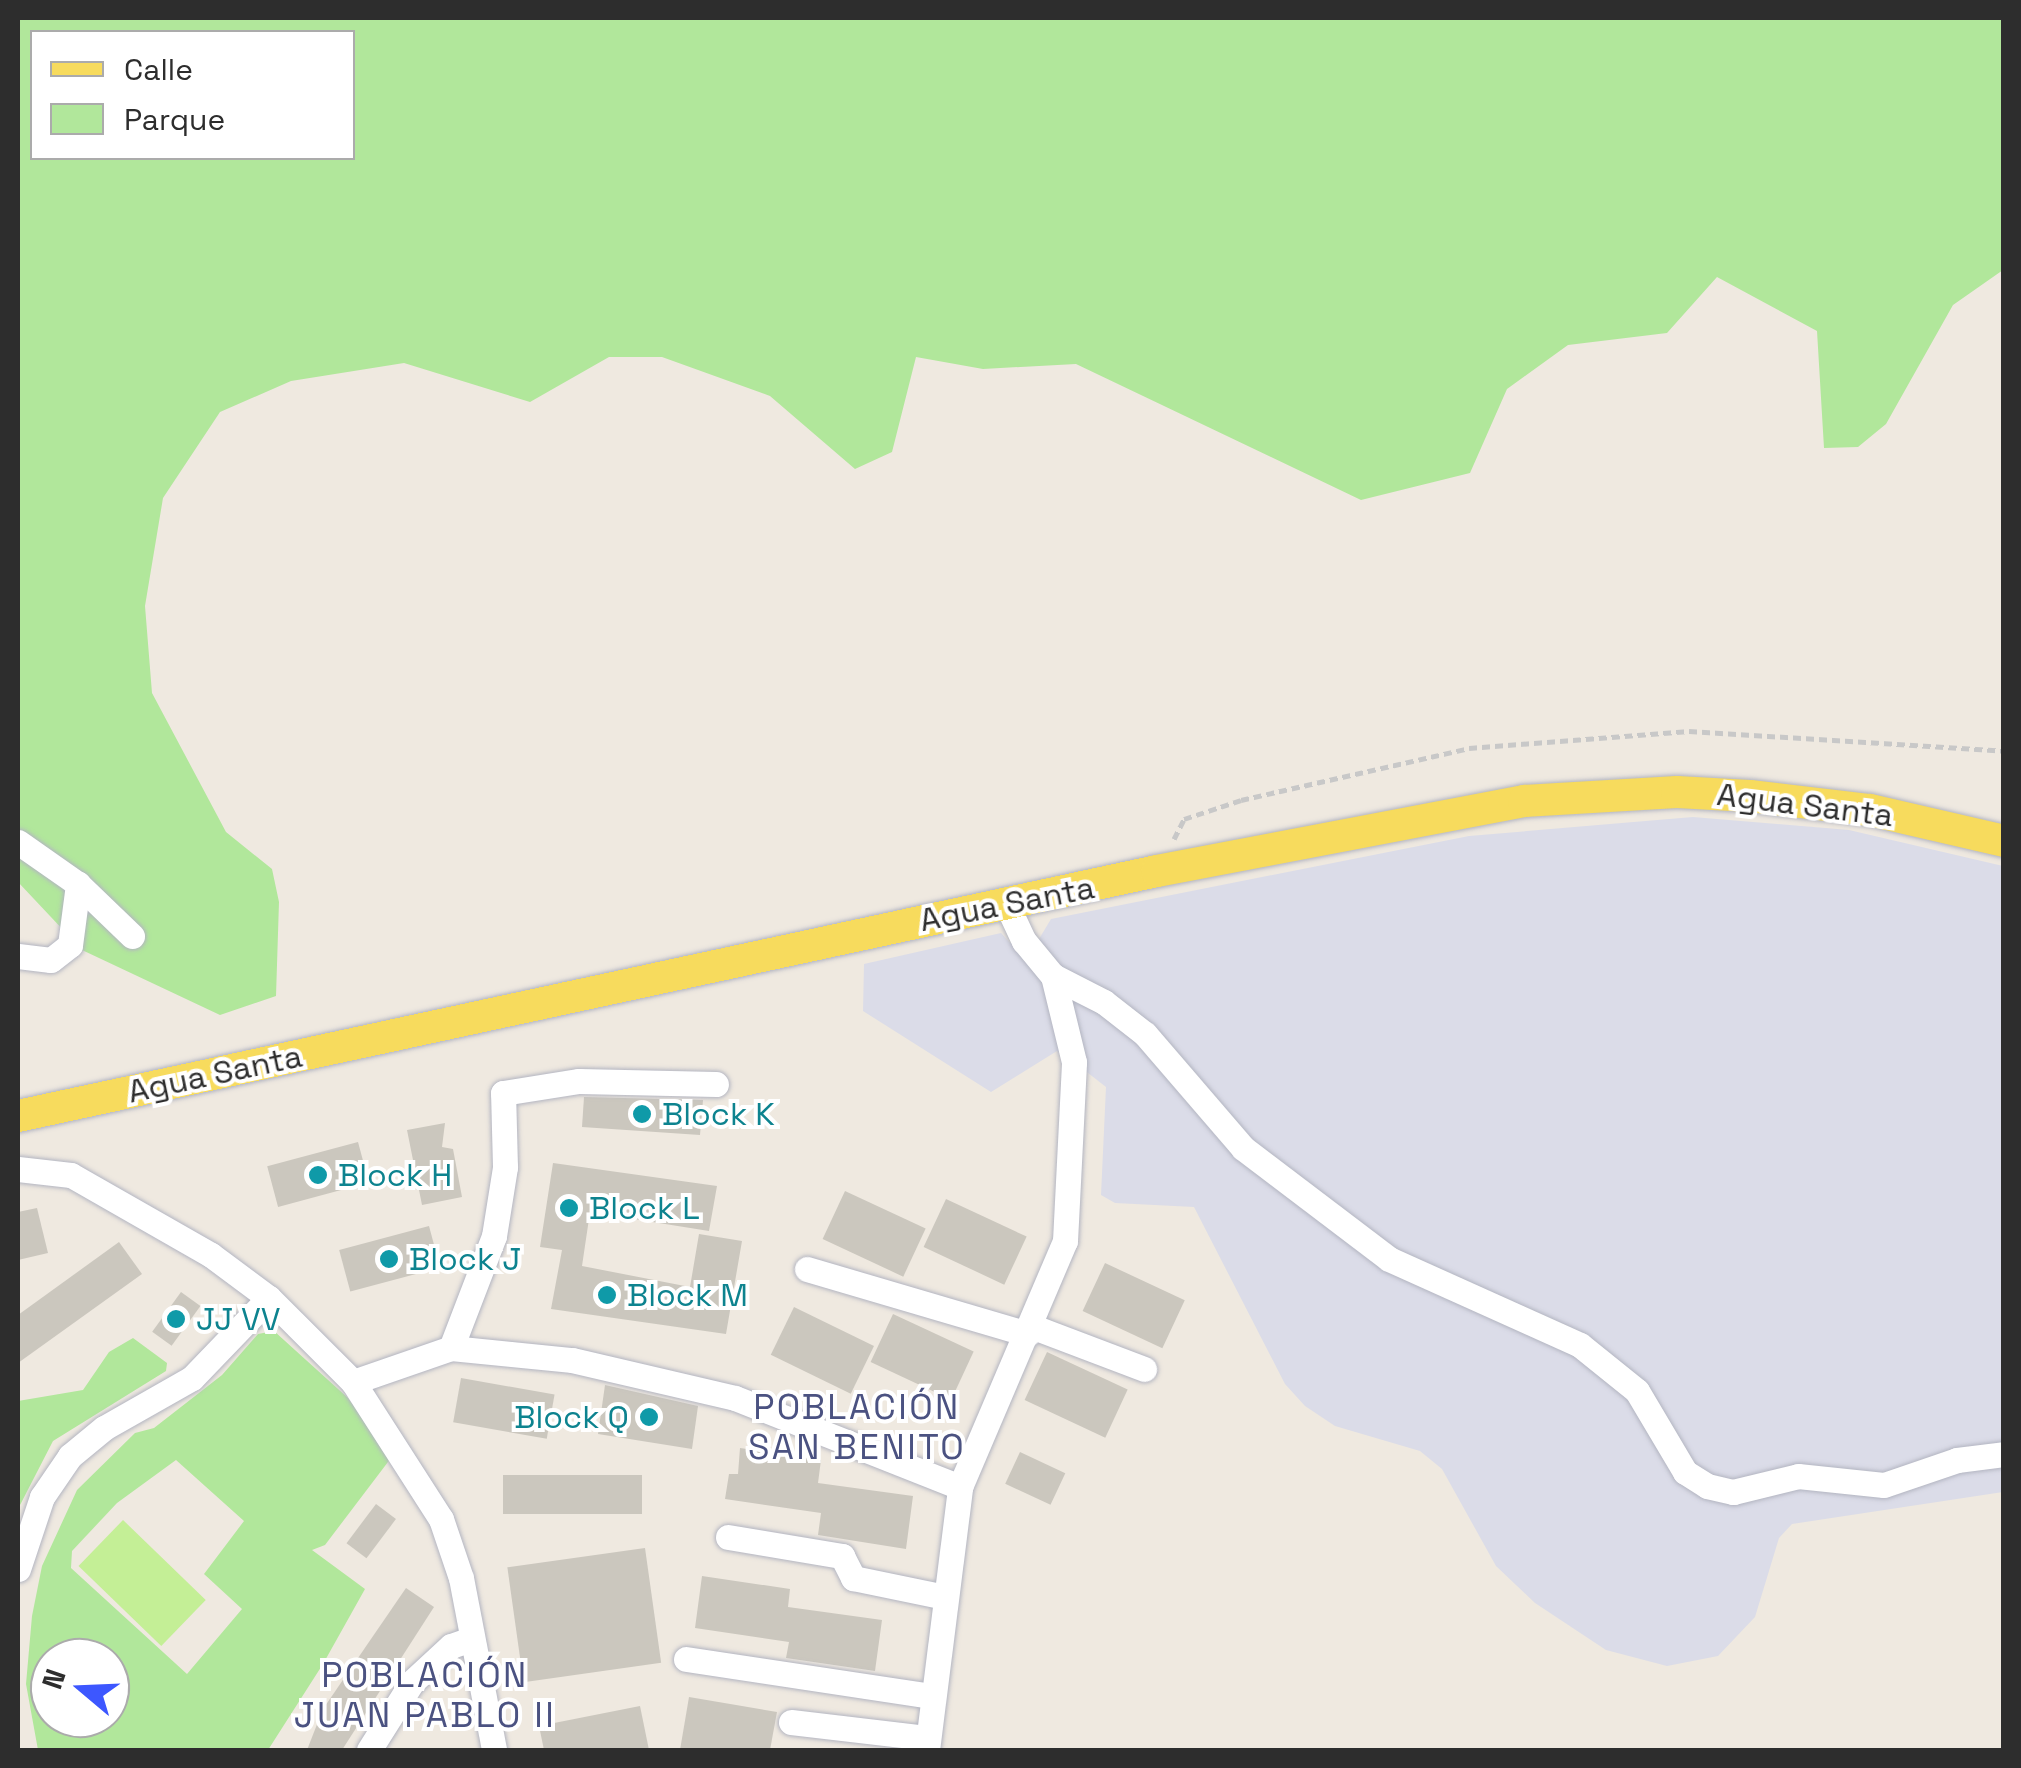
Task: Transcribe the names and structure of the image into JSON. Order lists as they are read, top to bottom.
{
  "streets": {
    "main road": ["Agua Santa"]
  },
  "districts": ["POBLACIÓN SAN BENITO", "POBLACIÓN JUAN PABLO II"],
  "places": [
    "Block K",
    "Block H",
    "Block L",
    "Block J",
    "Block M",
    "JJ VV",
    "Block Q"
  ],
  "legend": ["Calle", "Parque"],
  "north": "left"
}
